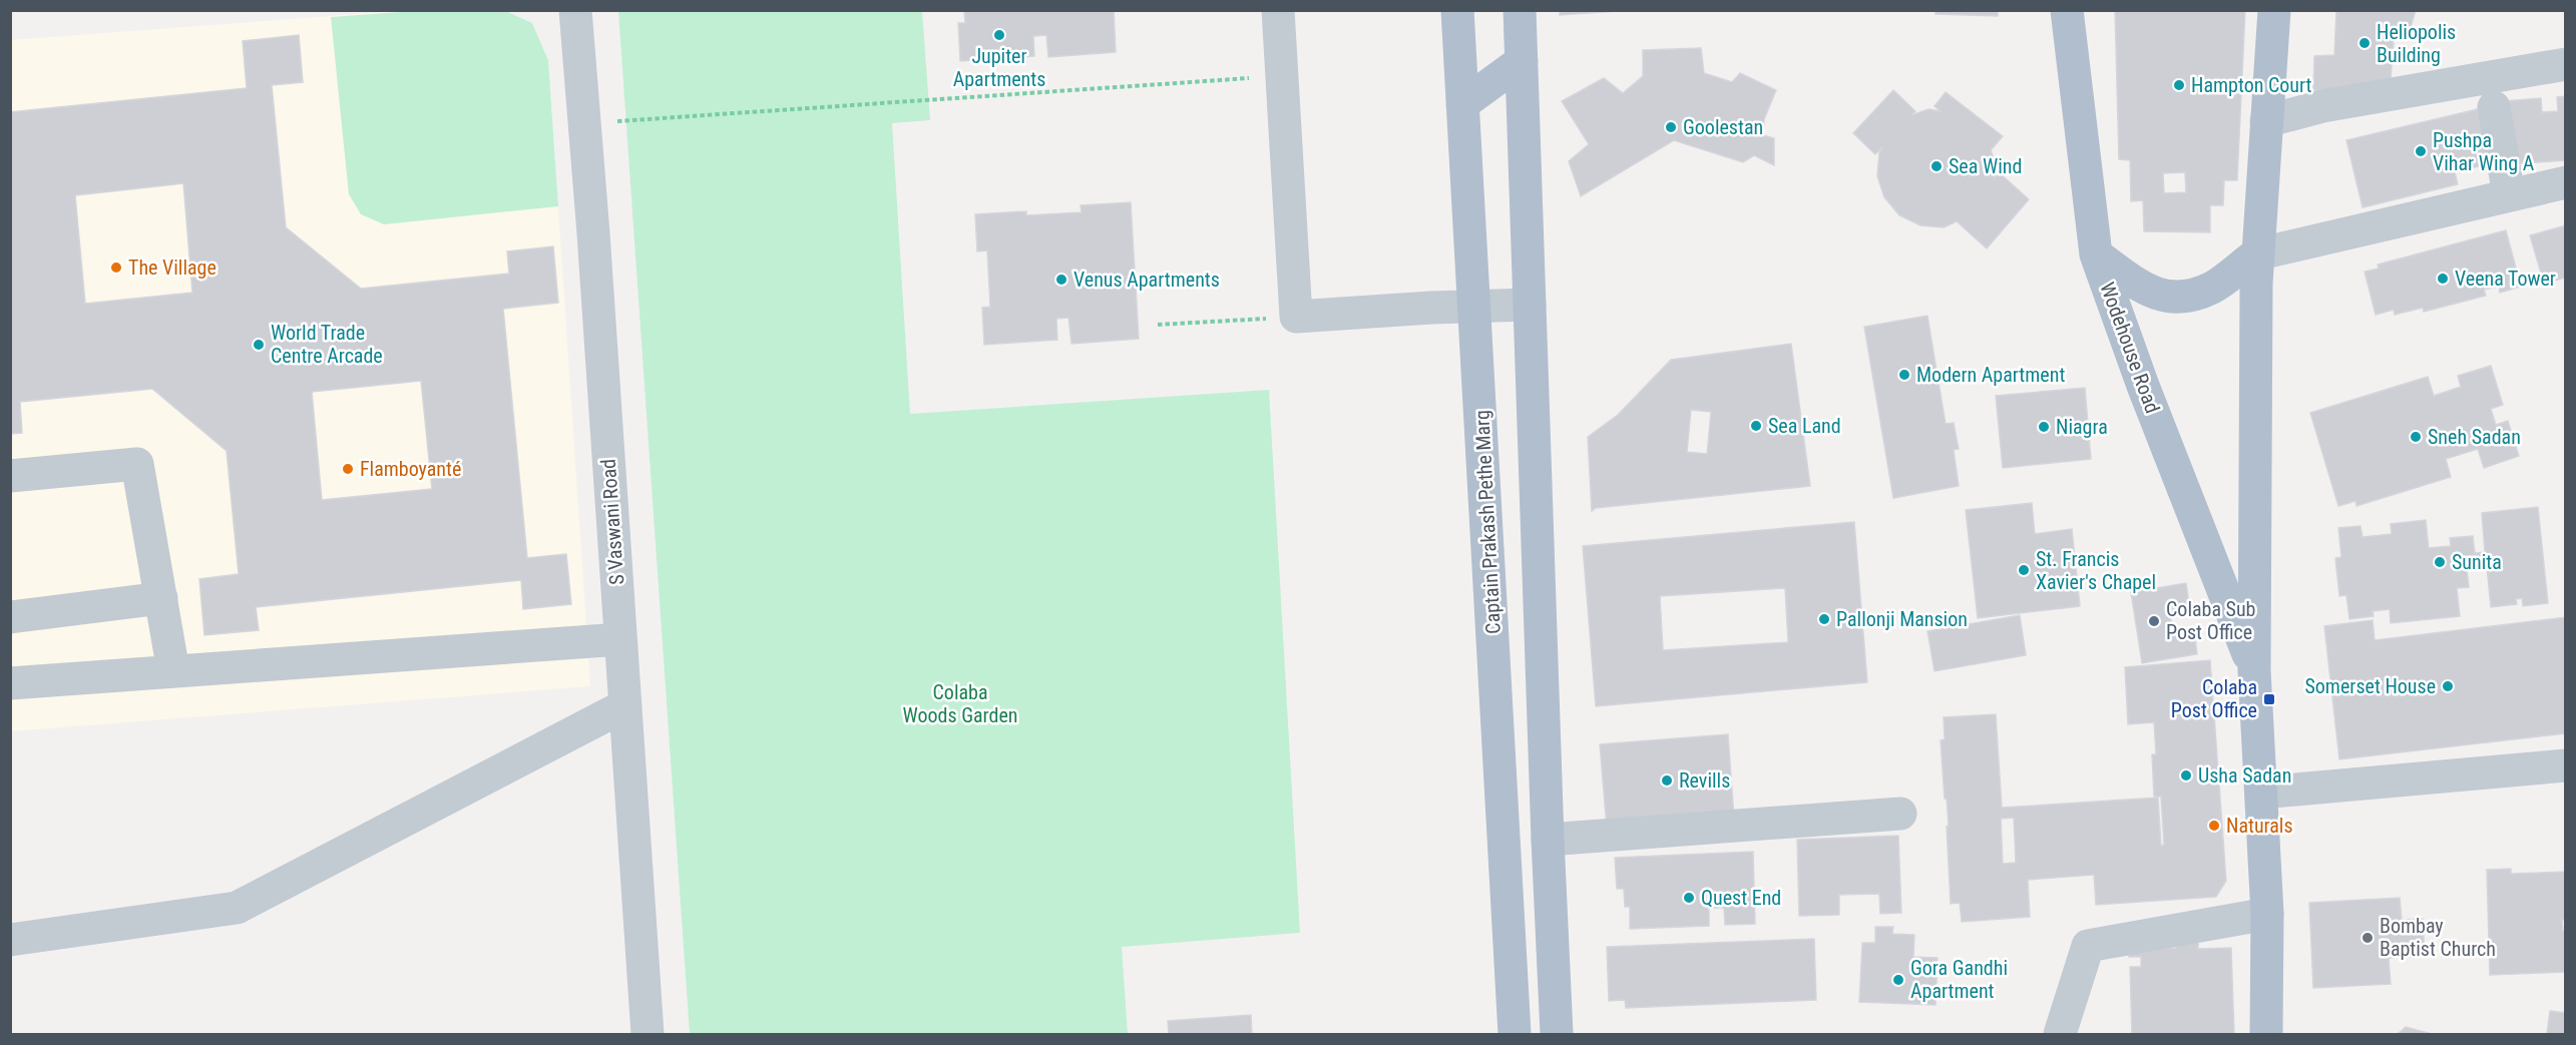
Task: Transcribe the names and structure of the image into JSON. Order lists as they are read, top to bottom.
{
  "streets": {
    "main road": ["Wodehouse Road", "Captain Prakash Pethe Marg"],
    "street": ["S Vaswani Road"]
  },
  "parks": ["Colaba Woods Garden"],
  "places": {
    "other": [
      "Jupiter Apartments",
      "Heliopolis Building",
      "Hampton Court",
      "Goolestan",
      "Pushpa Vihar Wing A",
      "Sea Wind",
      "The Village",
      "Veena Tower",
      "Venus Apartments",
      "World Trade Centre Arcade",
      "Modern Apartment",
      "Sea Land",
      "Niagra",
      "Sneh Sadan",
      "Flamboyanté",
      "Sunita",
      "St. Francis Xavier's Chapel",
      "Pallonji Mansion",
      "Colaba Sub Post Office",
      "Somerset House",
      "Usha Sadan",
      "Revills",
      "Naturals",
      "Quest End",
      "Bombay Baptist Church",
      "Gora Gandhi Apartment"
    ],
    "transit": ["Colaba Post Office"]
  }
}
